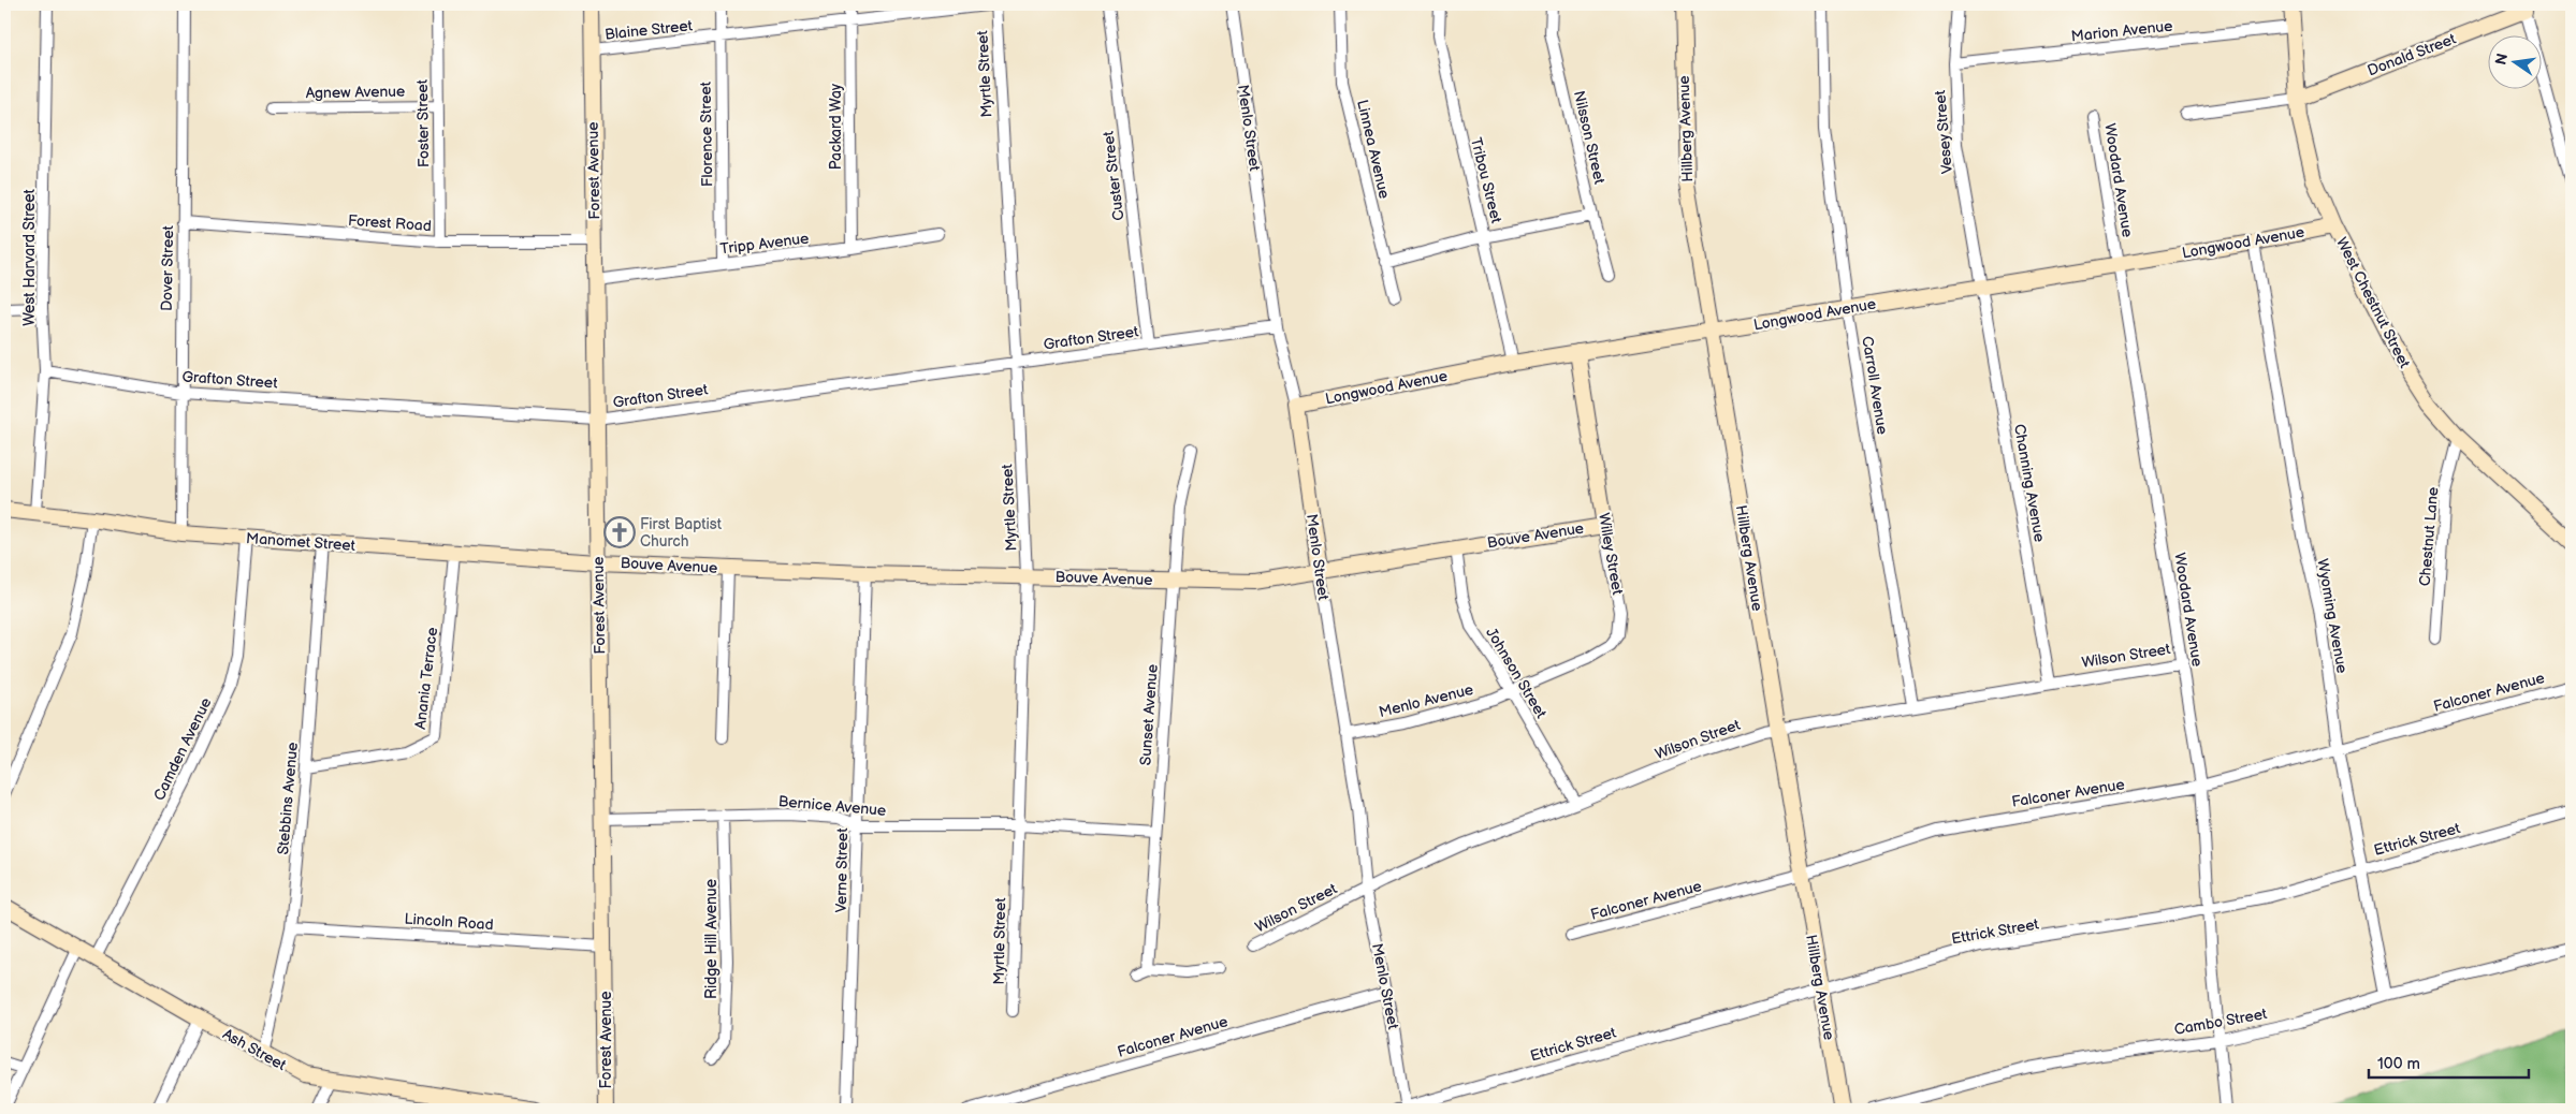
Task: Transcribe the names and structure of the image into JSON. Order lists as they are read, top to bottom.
{
  "streets": {
    "street": [
      "Blaine Street",
      "Marion Avenue",
      "Donald Street",
      "Myrtle Street",
      "Agnew Avenue",
      "Foster Street",
      "Packard Way",
      "Menlo Street",
      "Hillberg Avenue",
      "Vesey Street",
      "Florence Street",
      "Nilsson Street",
      "Linnea Avenue",
      "Forest Avenue",
      "Custer Street",
      "Tribou Street",
      "Woodard Avenue",
      "Forest Road",
      "Longwood Avenue",
      "Tripp Avenue",
      "West Harvard Street",
      "Dover Street",
      "West Chestnut Street",
      "Grafton Street",
      "Carroll Avenue",
      "Channing Avenue",
      "Bouve Avenue",
      "Chestnut Lane",
      "Manomet Street",
      "Willey Street",
      "Wyoming Avenue",
      "Wilson Street",
      "Johnson Street",
      "Anania Terrace",
      "Falconer Avenue",
      "Menlo Avenue",
      "Sunset Avenue",
      "Camden Avenue",
      "Stebbins Avenue",
      "Bernice Avenue",
      "Ettrick Street",
      "Verne Street",
      "Lincoln Road",
      "Ridge Hill Avenue",
      "Cambo Street",
      "Ash Street"
    ]
  },
  "crossings": [
    ["Blaine Street", "Myrtle Street"],
    ["Blaine Street", "Packard Way"],
    ["Blaine Street", "Florence Street"],
    ["Blaine Street", "Forest Avenue"],
    ["Marion Avenue", "Vesey Street"],
    ["Marion Avenue", "West Chestnut Street"],
    ["Donald Street", "West Chestnut Street"],
    ["Myrtle Street", "Grafton Street"],
    ["Myrtle Street", "Bouve Avenue"],
    ["Myrtle Street", "Bernice Avenue"],
    ["Agnew Avenue", "Foster Street"],
    ["Foster Street", "Forest Road"],
    ["Packard Way", "Tripp Avenue"],
    ["Menlo Street", "Longwood Avenue"],
    ["Menlo Street", "Grafton Street"],
    ["Menlo Street", "Bouve Avenue"],
    ["Menlo Street", "Wilson Street"],
    ["Menlo Street", "Falconer Avenue"],
    ["Menlo Street", "Menlo Avenue"],
    ["Menlo Street", "Ettrick Street"],
    ["Hillberg Avenue", "Longwood Avenue"],
    ["Hillberg Avenue", "Wilson Street"],
    ["Hillberg Avenue", "Falconer Avenue"],
    ["Hillberg Avenue", "Ettrick Street"],
    ["Vesey Street", "Longwood Avenue"],
    ["Vesey Street", "Channing Avenue"],
    ["Florence Street", "Tripp Avenue"],
    ["Forest Avenue", "Forest Road"],
    ["Forest Avenue", "Tripp Avenue"],
    ["Forest Avenue", "Grafton Street"],
    ["Forest Avenue", "Bouve Avenue"],
    ["Forest Avenue", "Manomet Street"],
    ["Forest Avenue", "Bernice Avenue"],
    ["Forest Avenue", "Lincoln Road"],
    ["Custer Street", "Grafton Street"],
    ["Tribou Street", "Longwood Avenue"],
    ["Woodard Avenue", "Longwood Avenue"],
    ["Woodard Avenue", "Wilson Street"],
    ["Woodard Avenue", "Falconer Avenue"],
    ["Woodard Avenue", "Ettrick Street"],
    ["Woodard Avenue", "Cambo Street"],
    ["Forest Road", "Dover Street"],
    ["Longwood Avenue", "West Chestnut Street"],
    ["Longwood Avenue", "Carroll Avenue"],
    ["Longwood Avenue", "Channing Avenue"],
    ["Longwood Avenue", "Willey Street"],
    ["Longwood Avenue", "Wyoming Avenue"],
    ["West Harvard Street", "Grafton Street"],
    ["West Harvard Street", "Manomet Street"],
    ["Dover Street", "Grafton Street"],
    ["Dover Street", "Manomet Street"],
    ["West Chestnut Street", "Chestnut Lane"],
    ["Carroll Avenue", "Wilson Street"],
    ["Channing Avenue", "Wilson Street"],
    ["Bouve Avenue", "Manomet Street"],
    ["Bouve Avenue", "Willey Street"],
    ["Bouve Avenue", "Johnson Street"],
    ["Bouve Avenue", "Sunset Avenue"],
    ["Bouve Avenue", "Verne Street"],
    ["Manomet Street", "Anania Terrace"],
    ["Manomet Street", "Camden Avenue"],
    ["Manomet Street", "Stebbins Avenue"],
    ["Willey Street", "Johnson Street"],
    ["Willey Street", "Menlo Avenue"],
    ["Wyoming Avenue", "Falconer Avenue"],
    ["Wyoming Avenue", "Ettrick Street"],
    ["Wyoming Avenue", "Cambo Street"],
    ["Wilson Street", "Johnson Street"],
    ["Johnson Street", "Menlo Avenue"],
    ["Anania Terrace", "Stebbins Avenue"],
    ["Sunset Avenue", "Bernice Avenue"],
    ["Camden Avenue", "Ash Street"],
    ["Stebbins Avenue", "Lincoln Road"],
    ["Stebbins Avenue", "Ash Street"],
    ["Bernice Avenue", "Verne Street"],
    ["Bernice Avenue", "Ridge Hill Avenue"]
  ],
  "places": {
    "church": ["First Baptist Church"]
  },
  "scale_bar": "100 m",
  "north": "left"
}
